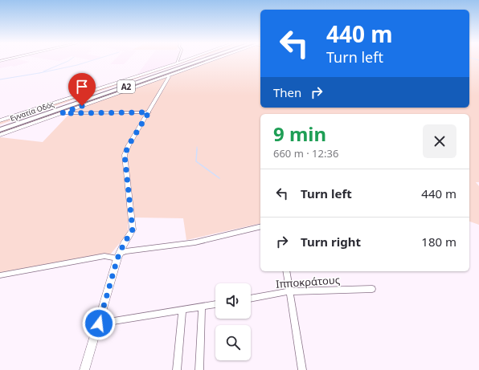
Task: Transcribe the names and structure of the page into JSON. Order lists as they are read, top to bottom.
{
  "streets": {
    "highway": ["Α2", "Εγνατία Οδός"],
    "street": ["Ιπποκράτους"]
  },
  "page": {
    "turn": ["440 m", "Turn left"],
    "then": "Then",
    "heading": ["9 min", "660 m · 12:36"],
    "list": [
      {
        "name": "Turn left",
        "value": "440 m"
      },
      {
        "name": "Turn right",
        "value": "180 m"
      }
    ]
  }
}
